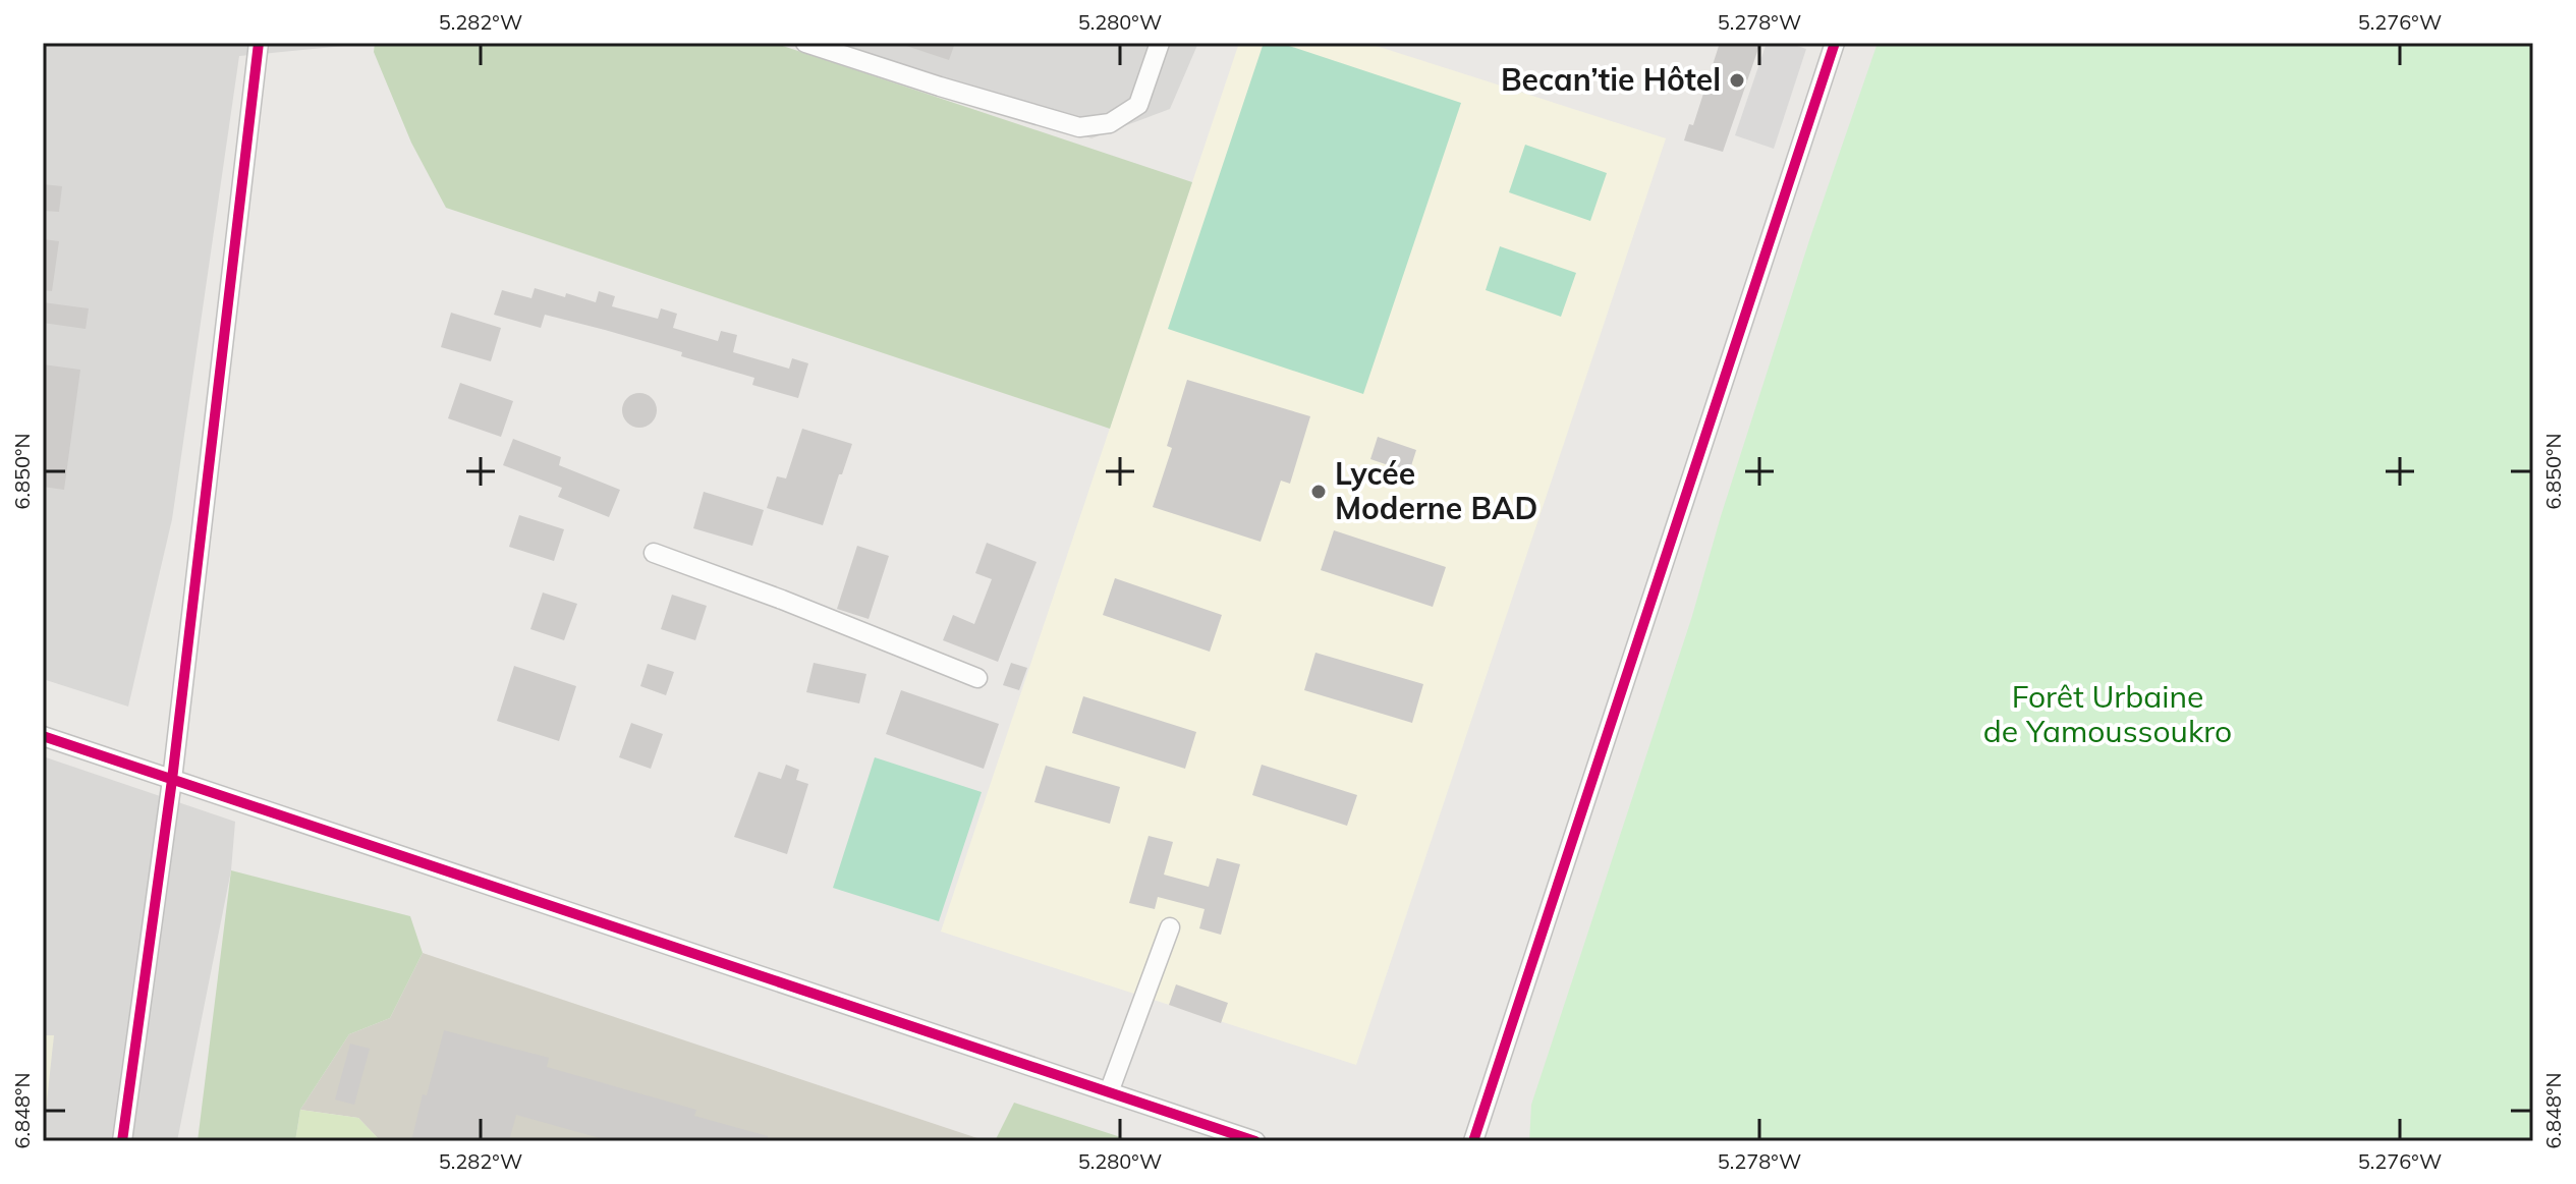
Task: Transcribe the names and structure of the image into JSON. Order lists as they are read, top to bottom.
{
  "parks": ["Forêt Urbaine de Yamoussoukro"],
  "places": ["Becan’tie Hôtel", "Lycée Moderne BAD"],
  "coordinates": [
    "5.282°W",
    "5.280°W",
    "5.278°W",
    "5.276°W",
    "6.850°N",
    "6.848°N"
  ]
}
